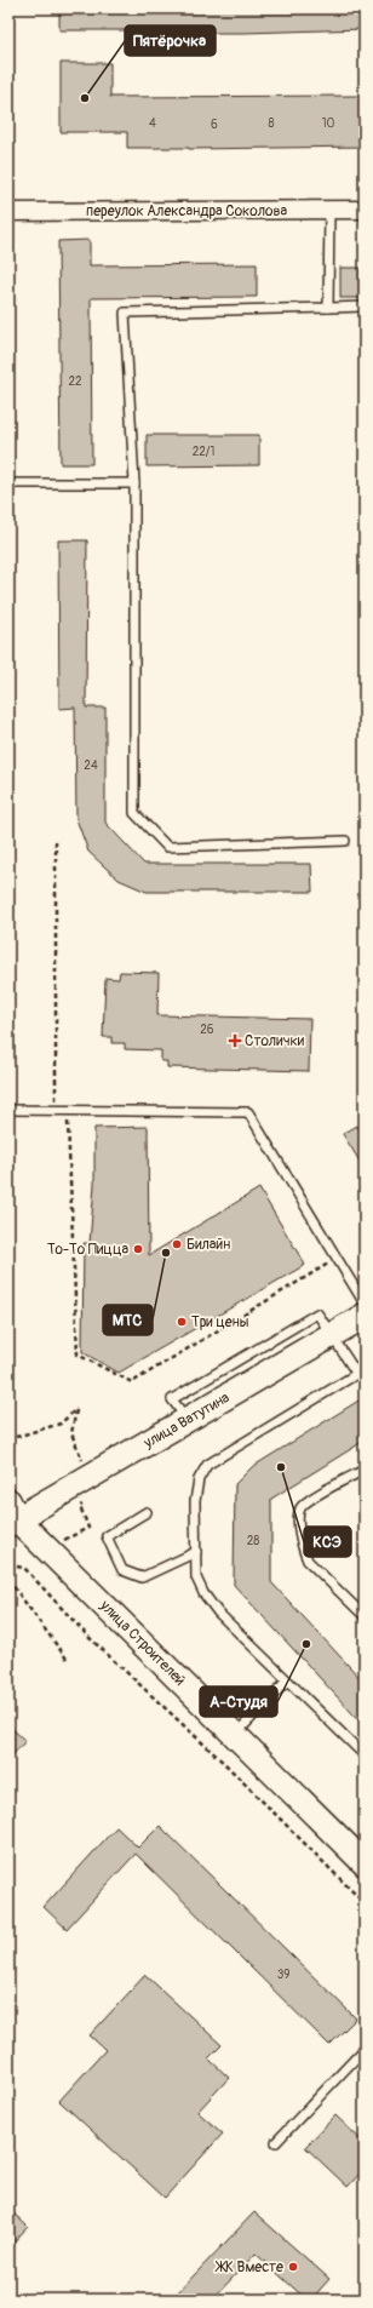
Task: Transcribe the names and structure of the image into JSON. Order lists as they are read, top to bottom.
{
  "streets": {
    "street": ["переулок Александра Соколова", "улица Ватутина", "улица Строителей"]
  },
  "crossings": [
    ["улица Ватутина", "улица Строителей"]
  ],
  "places": {
    "other": [
      "Пятёрочка",
      "Билайн",
      "То-То Пицца",
      "МТС",
      "Три цены",
      "КСЭ",
      "А-Студя",
      "ЖК Вместе"
    ],
    "health": ["Столички"]
  },
  "house_numbers": [
    "4",
    "8",
    "10",
    "6",
    "22",
    "22/1",
    "24",
    "26",
    "28",
    "39"
  ]
}
